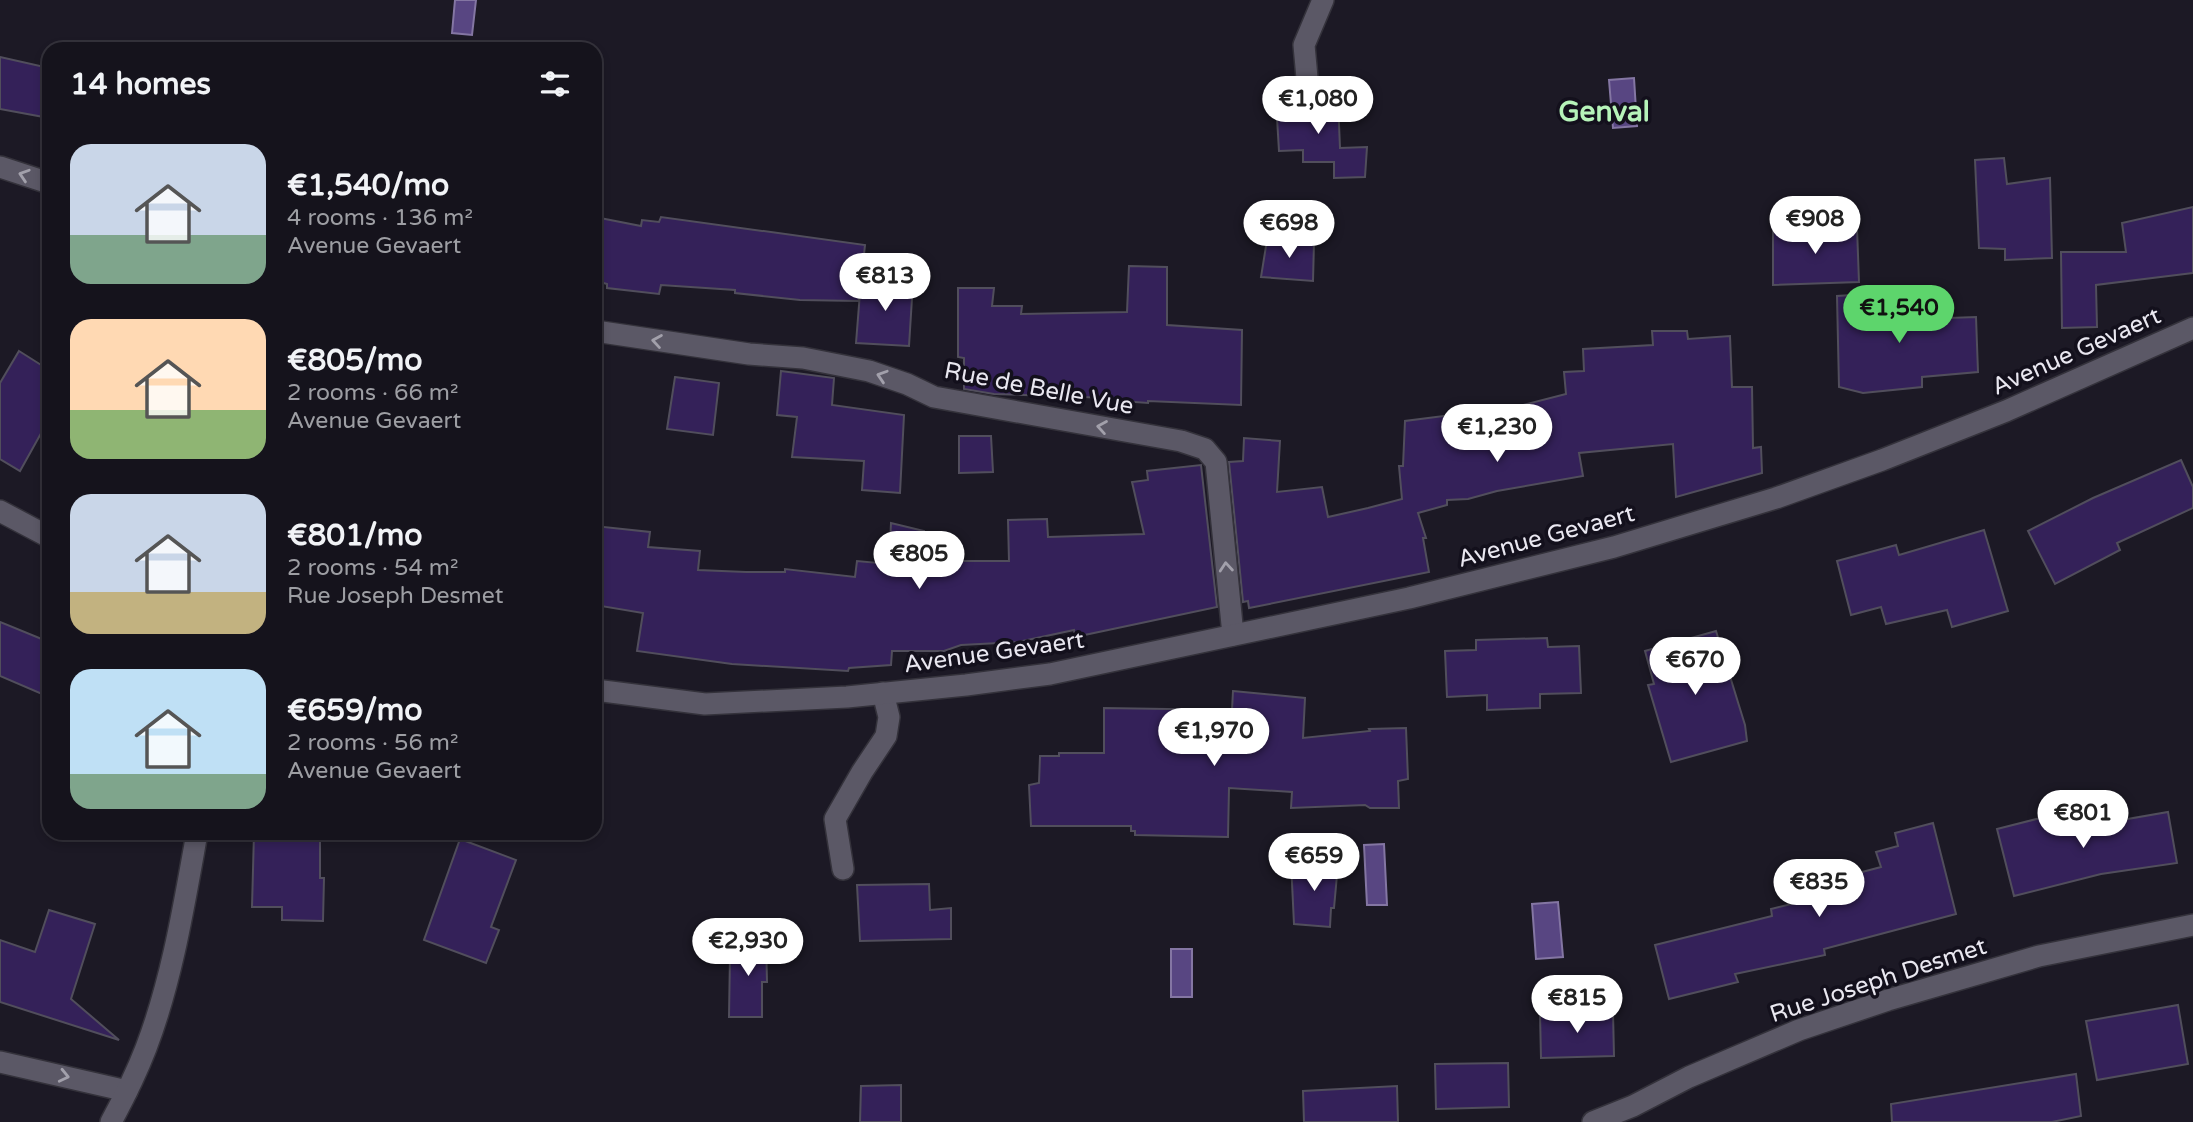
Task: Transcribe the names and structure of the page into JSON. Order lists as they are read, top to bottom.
{
  "streets": {
    "street": ["Avenue Gevaert", "Rue de Belle Vue", "Rue Joseph Desmet"]
  },
  "crossings": [
    ["Avenue Gevaert", "Rue de Belle Vue"]
  ],
  "one_way": ["Rue de Belle Vue"],
  "districts": ["Genval"],
  "page": {
    "heading": "14 homes",
    "price": [
      "€1,080",
      "€908",
      "€698",
      "€813",
      "€1,540",
      "€1,230",
      "€805",
      "€670",
      "€1,970",
      "€801",
      "€659",
      "€835",
      "€2,930",
      "€815"
    ],
    "list": [
      {
        "name": "€1,540/mo",
        "note": "4 rooms · 136 m² · Avenue Gevaert"
      },
      {
        "name": "€805/mo",
        "note": "2 rooms · 66 m² · Avenue Gevaert"
      },
      {
        "name": "€801/mo",
        "note": "2 rooms · 54 m² · Rue Joseph Desmet"
      },
      {
        "name": "€659/mo",
        "note": "2 rooms · 56 m² · Avenue Gevaert"
      }
    ]
  }
}
